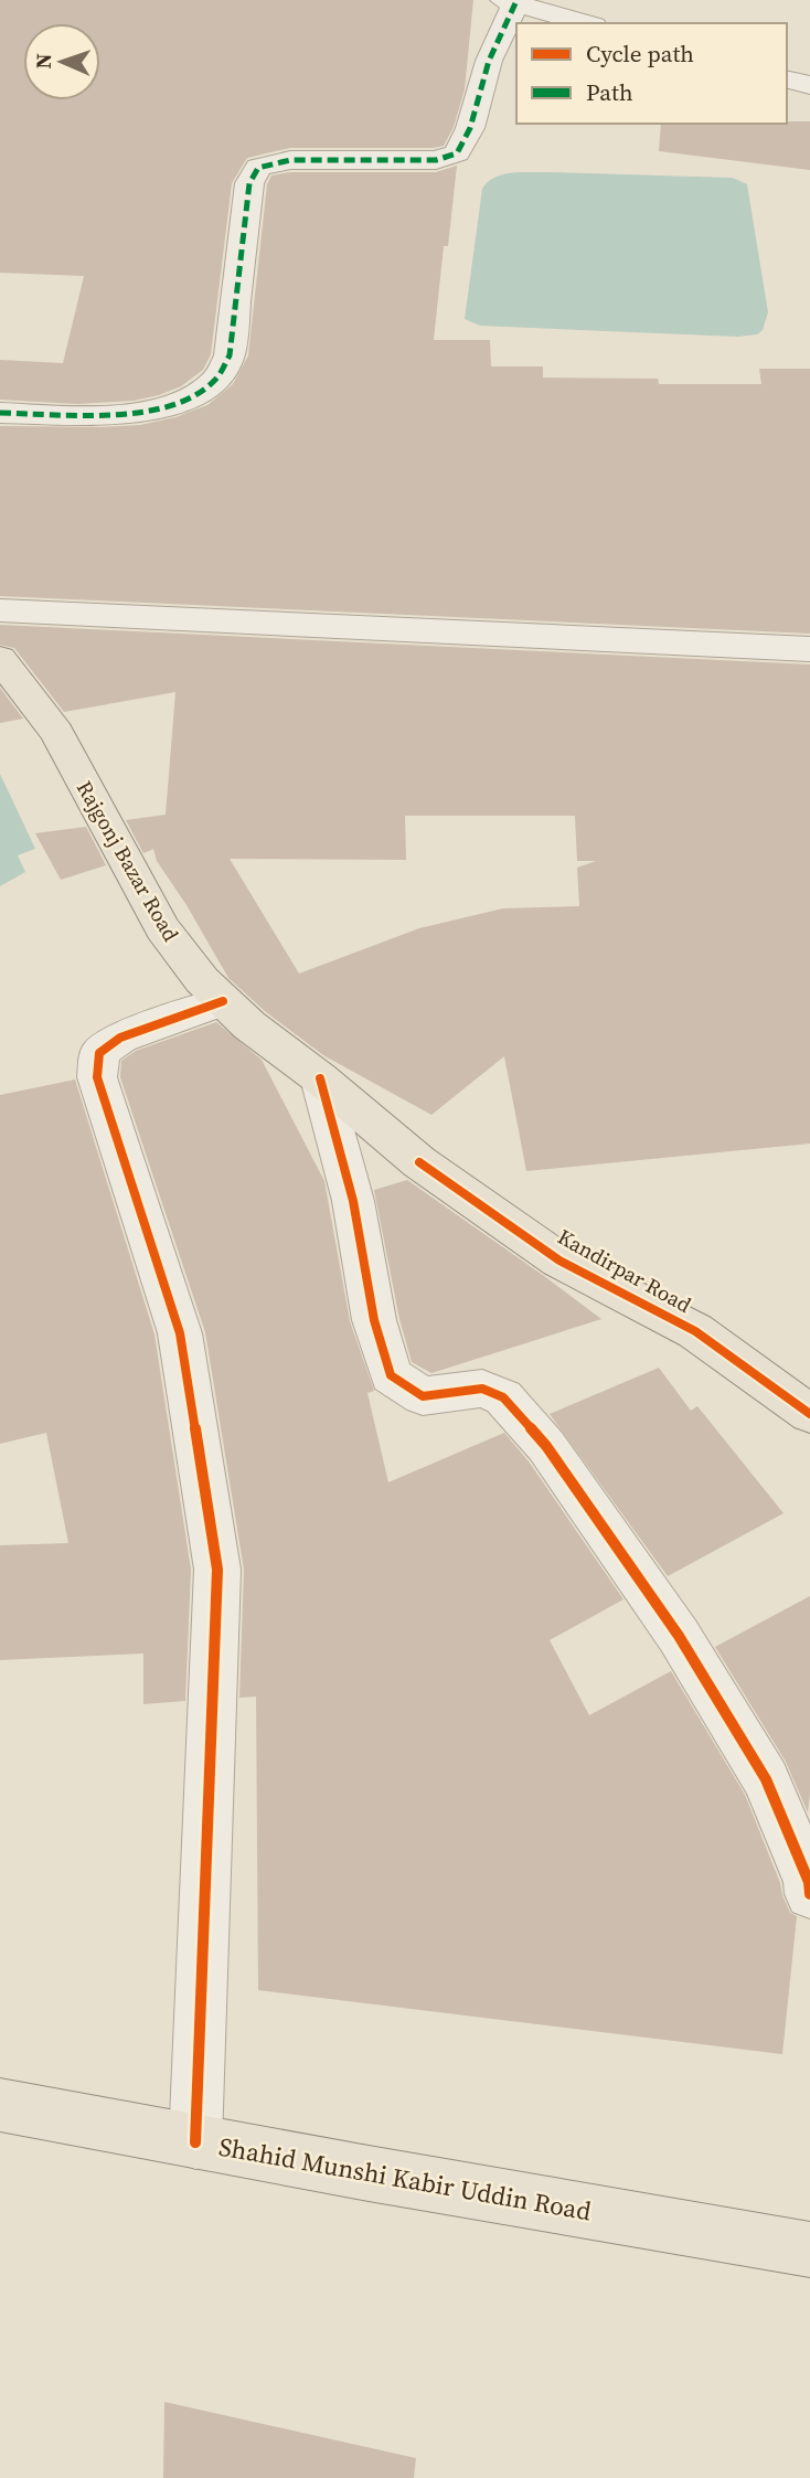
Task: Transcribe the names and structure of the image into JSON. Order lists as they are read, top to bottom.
{
  "streets": {
    "main road": ["Rajgonj Bazar Road", "Kandirpar Road", "Shahid Munshi Kabir Uddin Road"]
  },
  "crossings": [
    ["Rajgonj Bazar Road", "Kandirpar Road"]
  ],
  "legend": ["Cycle path", "Path"],
  "north": "left"
}
